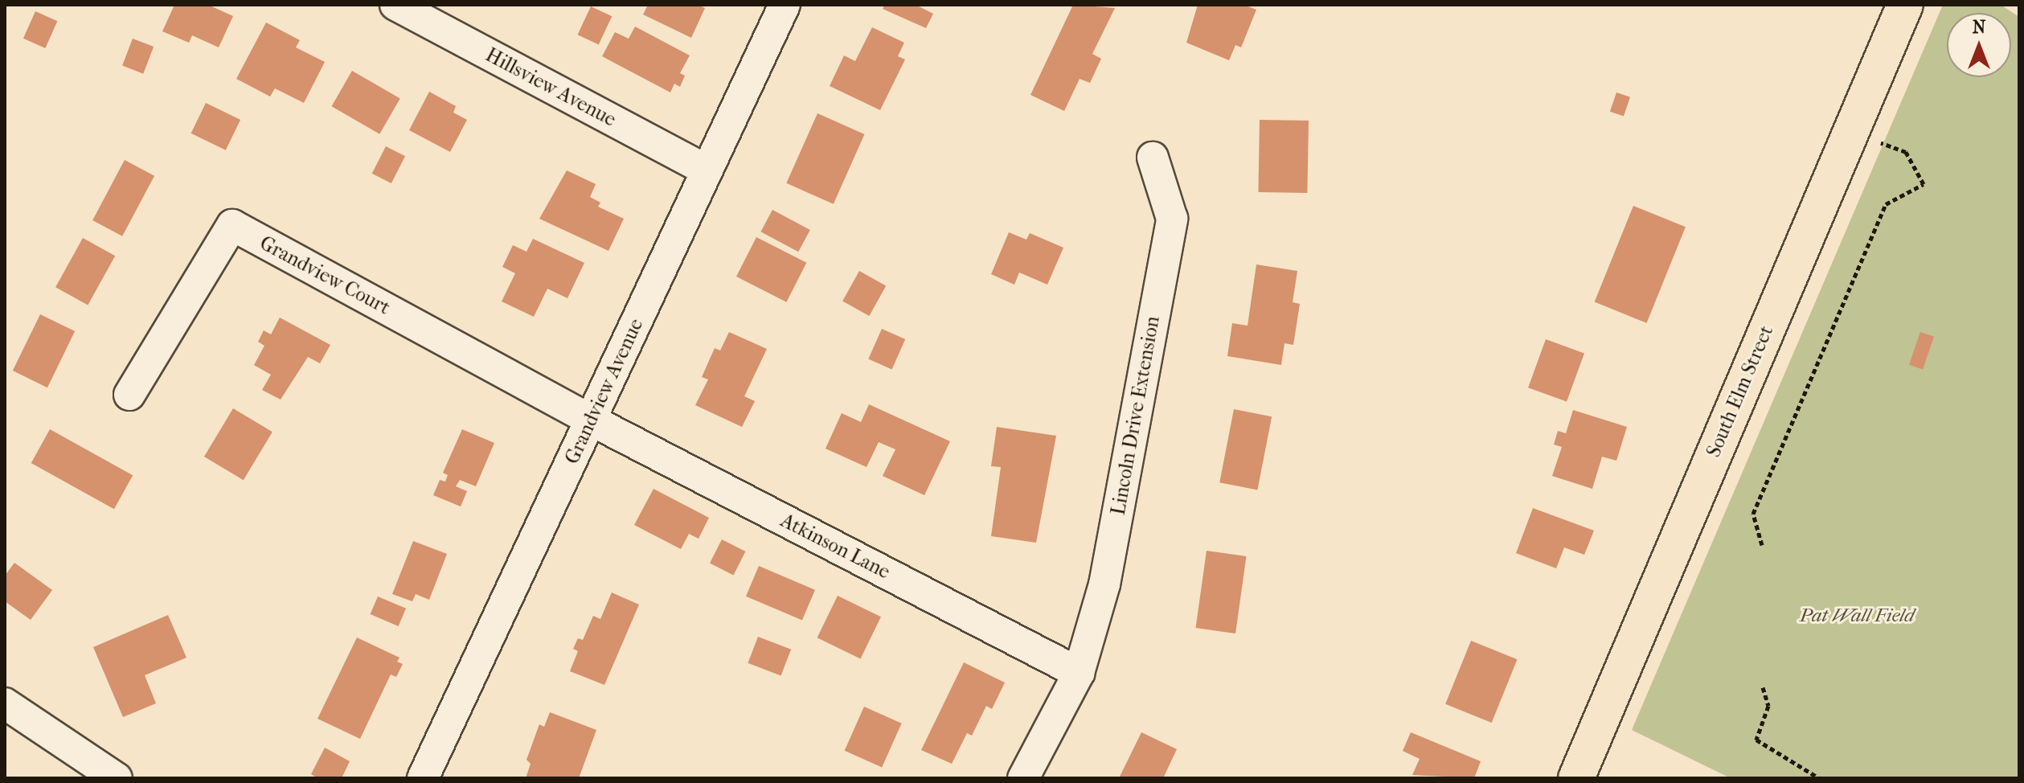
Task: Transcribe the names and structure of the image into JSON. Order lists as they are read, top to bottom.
{
  "streets": {
    "main road": ["South Elm Street"],
    "street": [
      "Hillsview Avenue",
      "Grandview Court",
      "Grandview Avenue",
      "Lincoln Drive Extension",
      "Atkinson Lane"
    ]
  },
  "crossings": [
    ["Hillsview Avenue", "Grandview Avenue"],
    ["Grandview Court", "Grandview Avenue"],
    ["Grandview Court", "Atkinson Lane"],
    ["Grandview Avenue", "Atkinson Lane"],
    ["Lincoln Drive Extension", "Atkinson Lane"]
  ],
  "parks": ["Pat Wall Field"],
  "north": "top"
}
